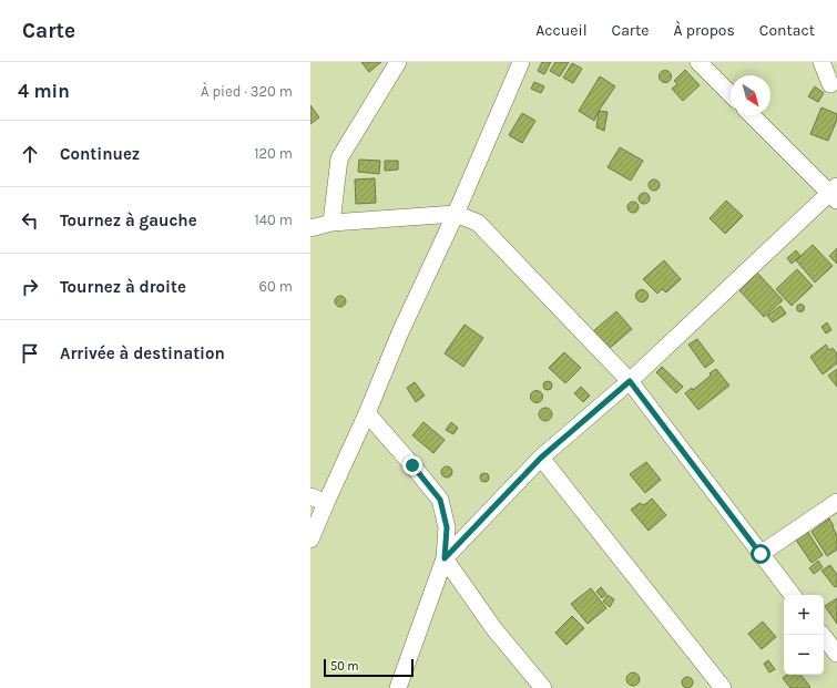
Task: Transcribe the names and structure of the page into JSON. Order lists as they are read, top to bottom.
{
  "scale_bar": "50 m",
  "north": "bottom right",
  "page": {
    "header": "Carte",
    "nav": [
      "Accueil",
      "Carte",
      "À propos",
      "Contact"
    ],
    "heading": ["4 min", "À pied · 320 m"],
    "list": [
      ["Continuez", "120 m"],
      ["Tournez à gauche", "140 m"],
      ["Tournez à droite", "60 m"],
      "Arrivée à destination"
    ],
    "map_buttons": ["+", "−"],
    "scale": "50 m"
  }
}
